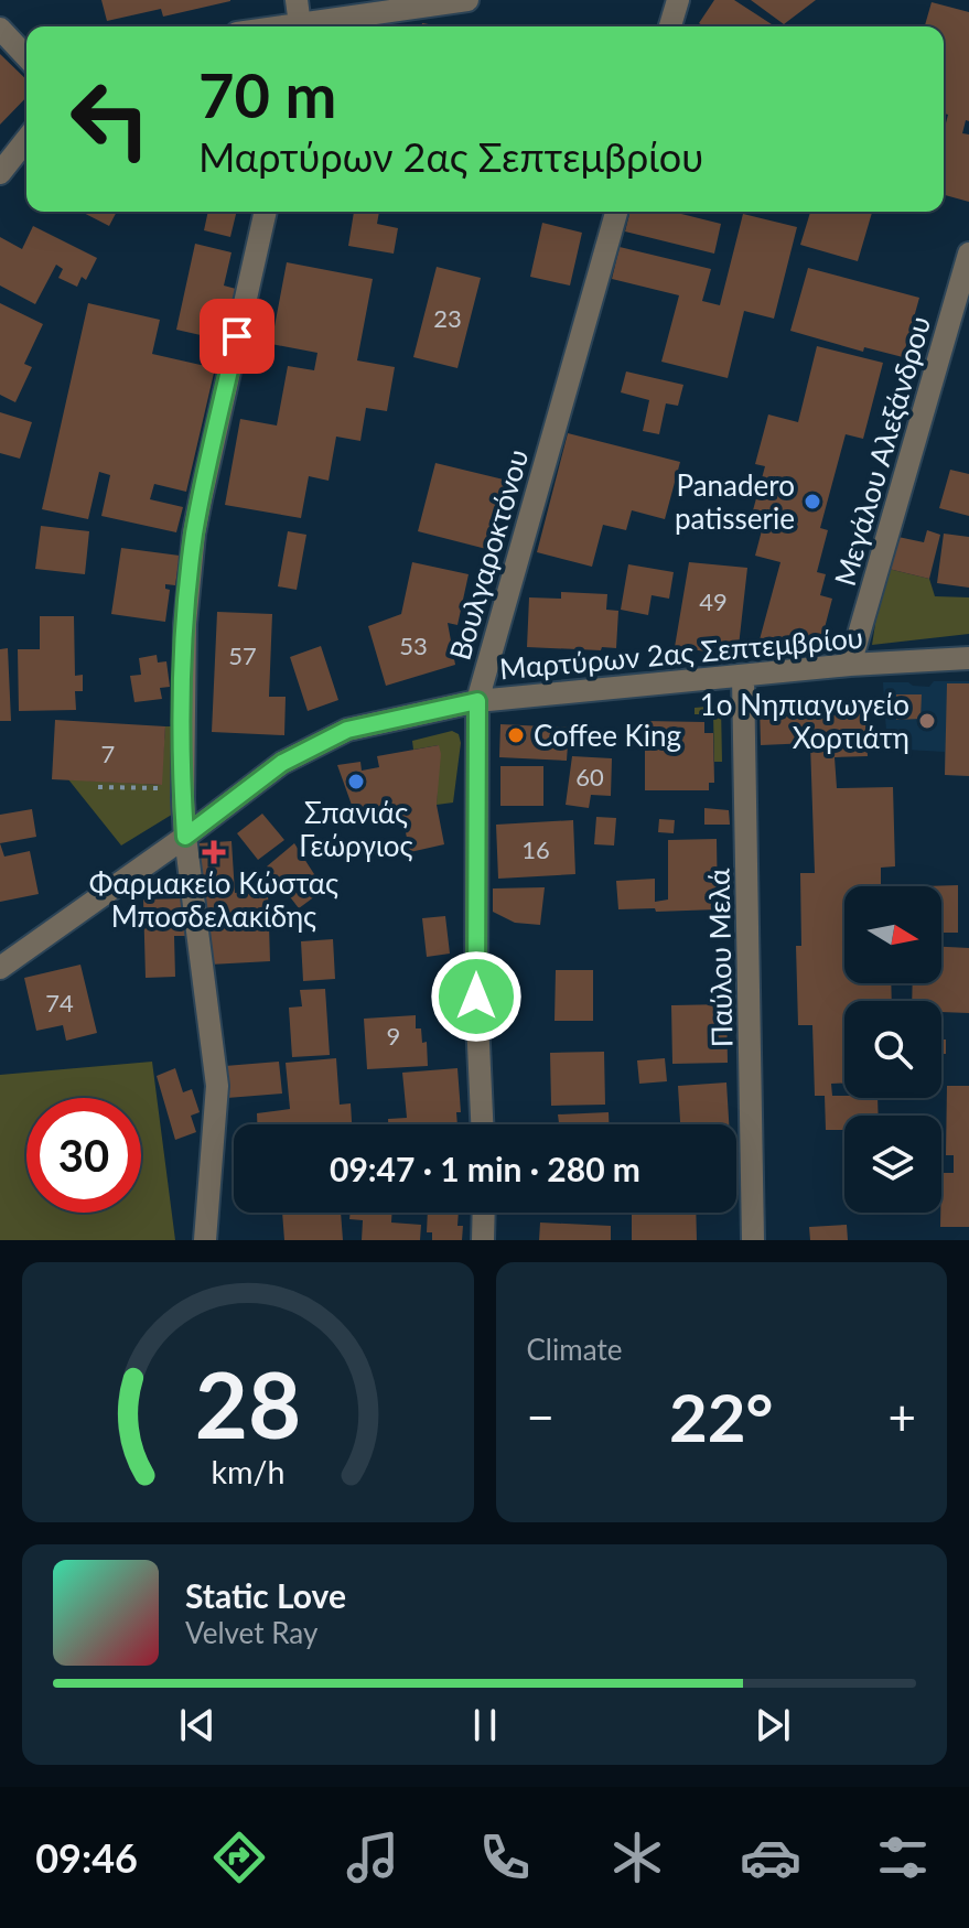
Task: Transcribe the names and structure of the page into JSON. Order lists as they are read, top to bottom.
{
  "streets": {
    "street": [
      "Μεγάλου Αλεξάνδρου",
      "Βουλγαροκτόνου",
      "Μαρτύρων 2ας Σεπτεμβρίου",
      "Παύλου Μελά"
    ]
  },
  "crossings": [
    ["Μεγάλου Αλεξάνδρου", "Μαρτύρων 2ας Σεπτεμβρίου"],
    ["Βουλγαροκτόνου", "Μαρτύρων 2ας Σεπτεμβρίου"],
    ["Μαρτύρων 2ας Σεπτεμβρίου", "Παύλου Μελά"]
  ],
  "places": {
    "other": [
      "Panadero patisserie",
      "1ο Νηπιαγωγείο Χορτιάτη",
      "Coffee King",
      "Σπανιάς Γεώργιος"
    ],
    "health": ["Φαρμακείο Κώστας Μποσδελακίδης"]
  },
  "house_numbers": [
    "23",
    "49",
    "53",
    "57",
    "7",
    "60",
    "16",
    "74",
    "9"
  ],
  "north": "right",
  "page": {
    "turn": ["70 m", "Μαρτύρων 2ας Σεπτεμβρίου"],
    "limit": "30",
    "trip": "09:47 · 1 min · 280 m",
    "tile": "Climate",
    "heat": ["−", "22°", "+"],
    "song": ["Static Love", "Velvet Ray"],
    "tabs": "09:46",
    "gauge": ["28", "km/h"]
  }
}
